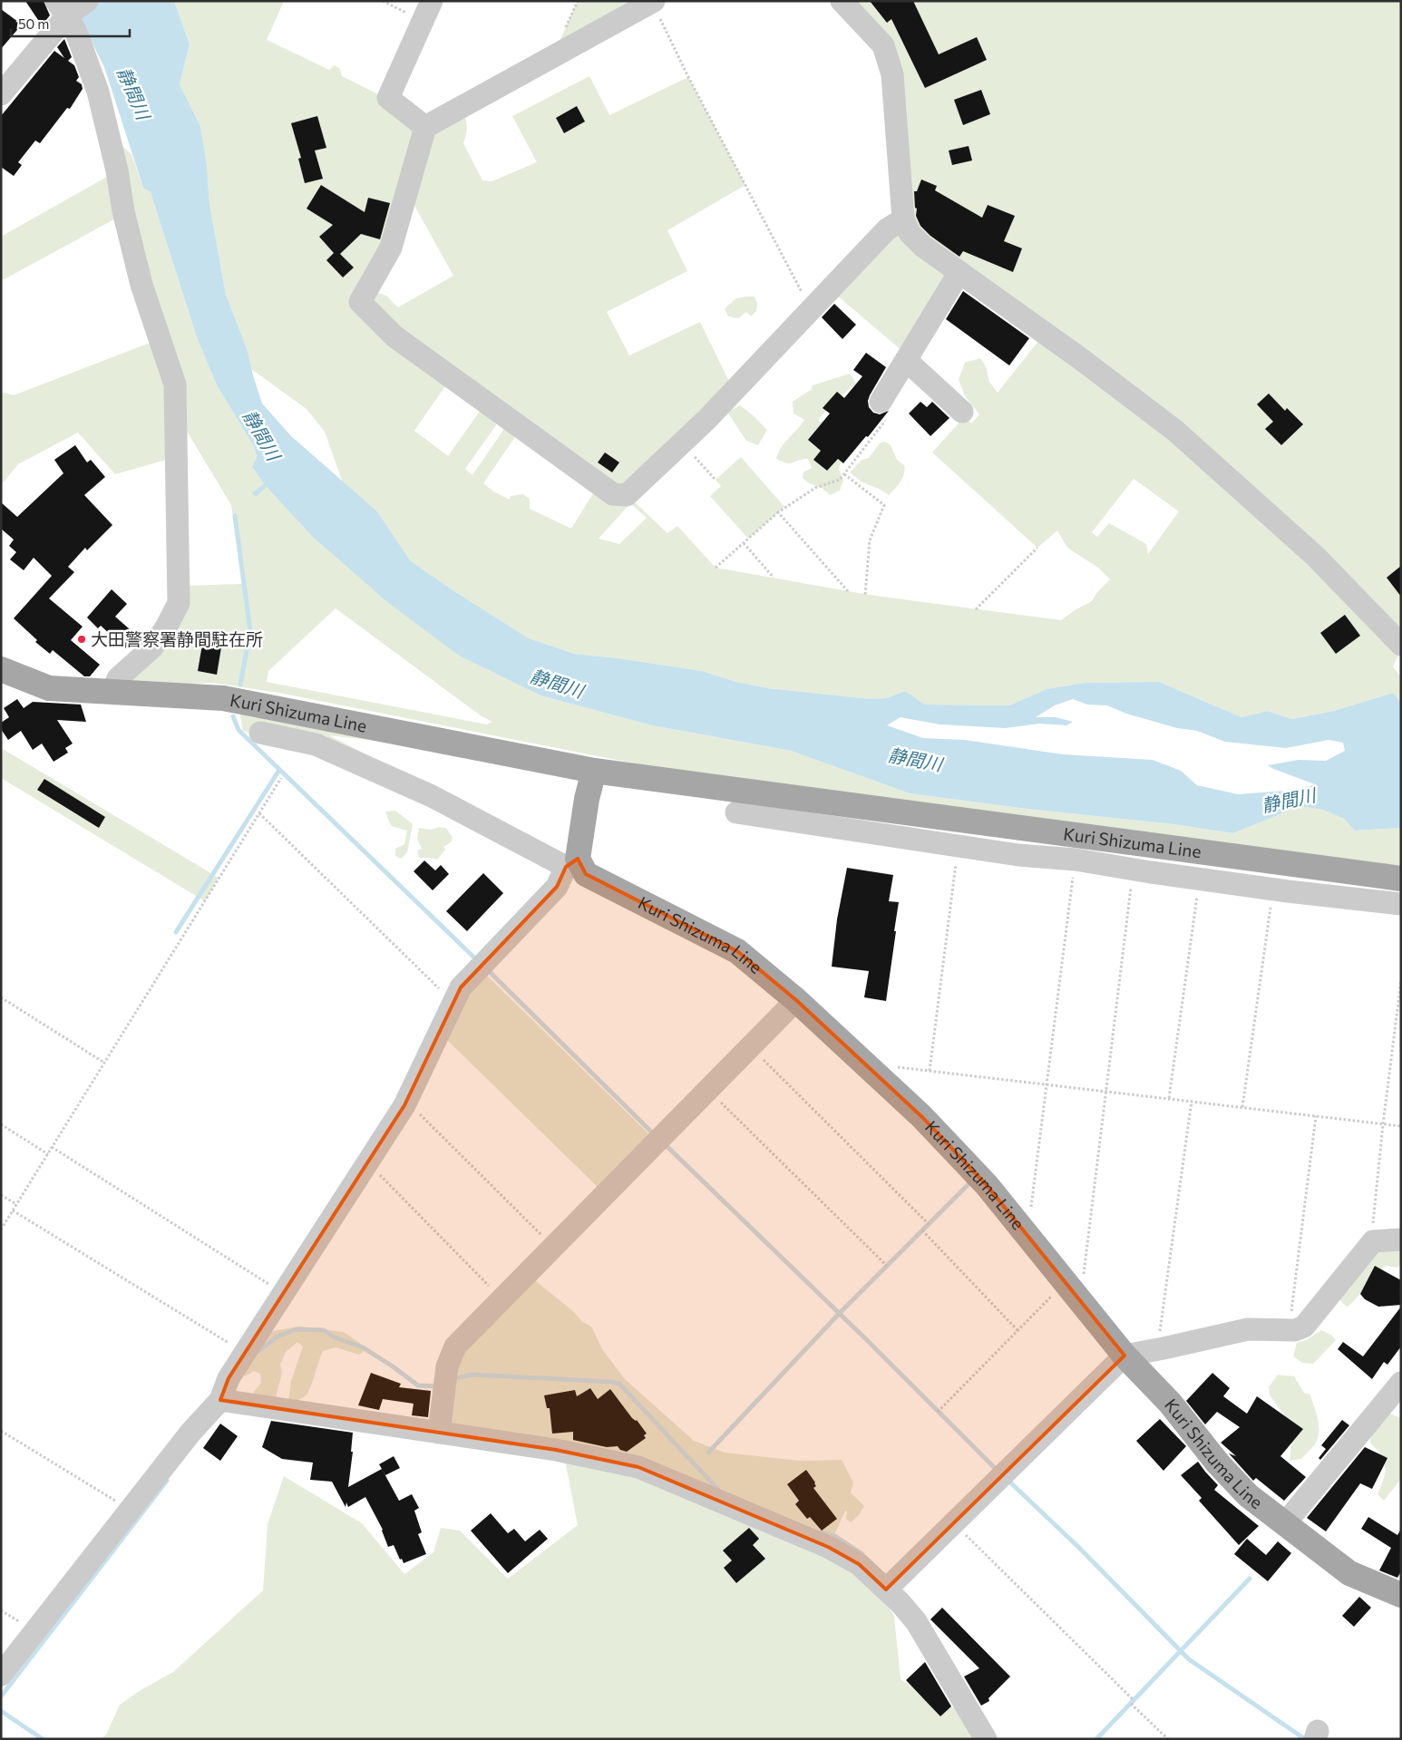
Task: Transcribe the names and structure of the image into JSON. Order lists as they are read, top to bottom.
{
  "streets": {
    "main road": ["Kuri Shizuma Line"]
  },
  "water": ["静間川"],
  "places": ["大田警察署静間駐在所"],
  "scale_bar": "50 m"
}
